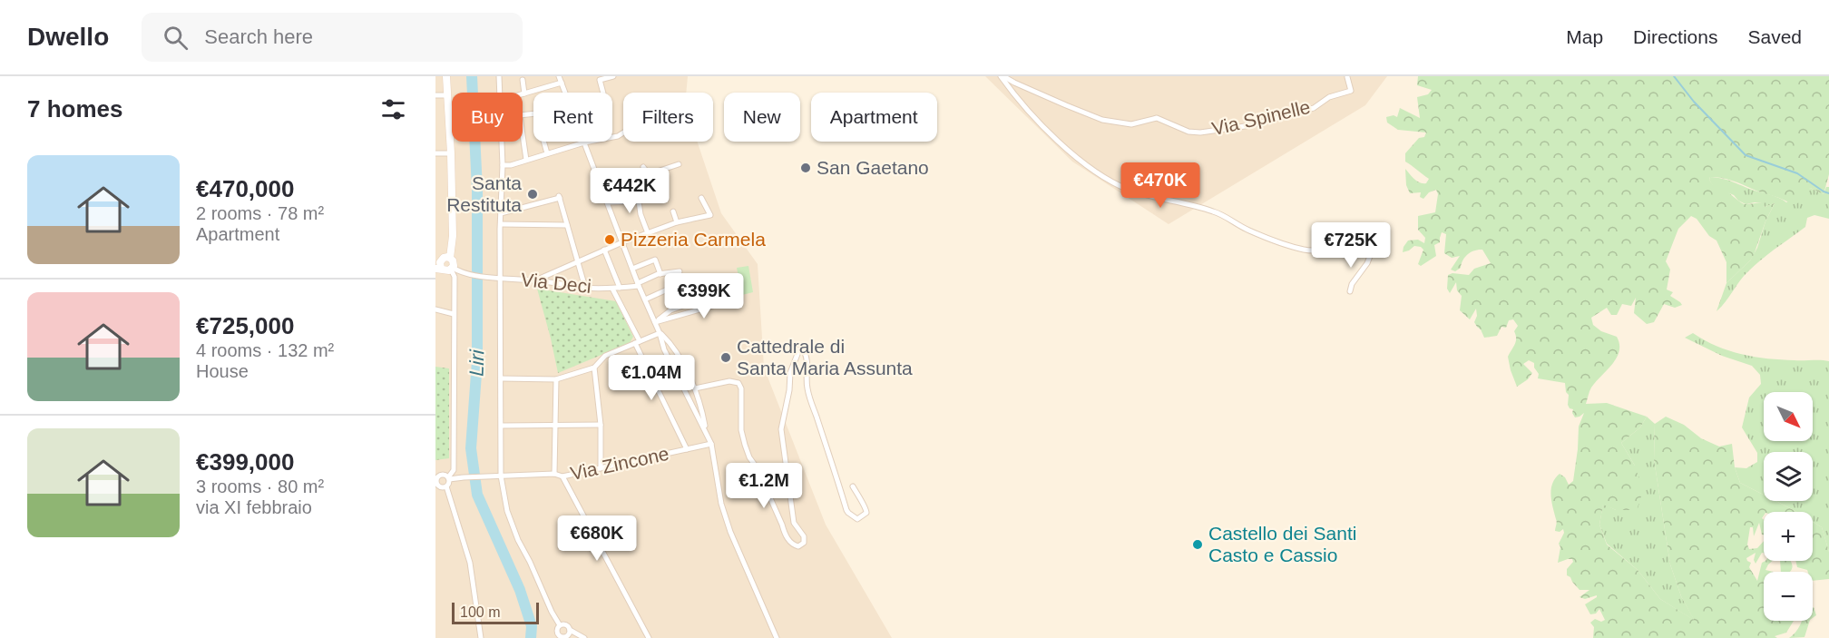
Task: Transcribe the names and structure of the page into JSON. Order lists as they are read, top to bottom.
{
  "streets": {
    "street": ["Via Spinelle", "Via Deci", "Via Zincone"]
  },
  "water": ["Liri"],
  "places": [
    "San Gaetano",
    "Santa Restituta",
    "Pizzeria Carmela",
    "Cattedrale di Santa Maria Assunta",
    "Castello dei Santi Casto e Cassio"
  ],
  "scale_bar": "100 m",
  "north": "bottom right",
  "page": {
    "header": "Dwello",
    "search": "Search here",
    "nav": ["Map", "Directions", "Saved"],
    "heading": "7 homes",
    "chip": [
      "Buy",
      "Rent",
      "Filters",
      "New",
      "Apartment"
    ],
    "list": [
      {
        "name": "€470,000",
        "note": "2 rooms · 78 m² · Apartment"
      },
      {
        "name": "€725,000",
        "note": "4 rooms · 132 m² · House"
      },
      {
        "name": "€399,000",
        "note": "3 rooms · 80 m² · via XI febbraio"
      }
    ],
    "price": [
      "€470K",
      "€442K",
      "€725K",
      "€399K",
      "€1.04M",
      "€1.2M",
      "€680K"
    ],
    "map_buttons": ["+", "−"],
    "scale": "100 m"
  }
}
